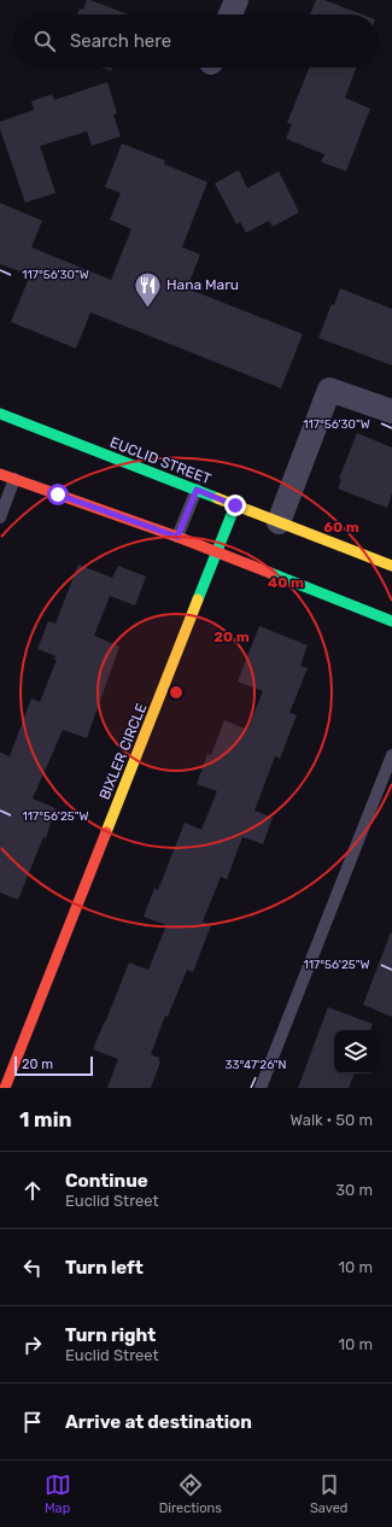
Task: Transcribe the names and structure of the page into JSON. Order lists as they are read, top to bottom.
{
  "streets": {
    "main road": ["EUCLID STREET", "BIXLER CIRCLE"]
  },
  "crossings": [
    ["EUCLID STREET", "BIXLER CIRCLE"]
  ],
  "places": {
    "restaurant": ["Hana Maru"]
  },
  "scale_bar": "20 m",
  "page": {
    "search": "Search here",
    "scale": "20 m",
    "heading": ["1 min", "Walk · 50 m"],
    "list": [
      ["Continue", "Euclid Street", "30 m"],
      ["Turn left", "10 m"],
      ["Turn right", "Euclid Street", "10 m"],
      "Arrive at destination"
    ],
    "nav": ["Map", "Directions", "Saved"]
  },
  "coordinates": ["117°56'30\"W", "117°56'25\"W", "33°47'26\"N"],
  "rings": ["60 m", "40 m", "20 m"]
}
